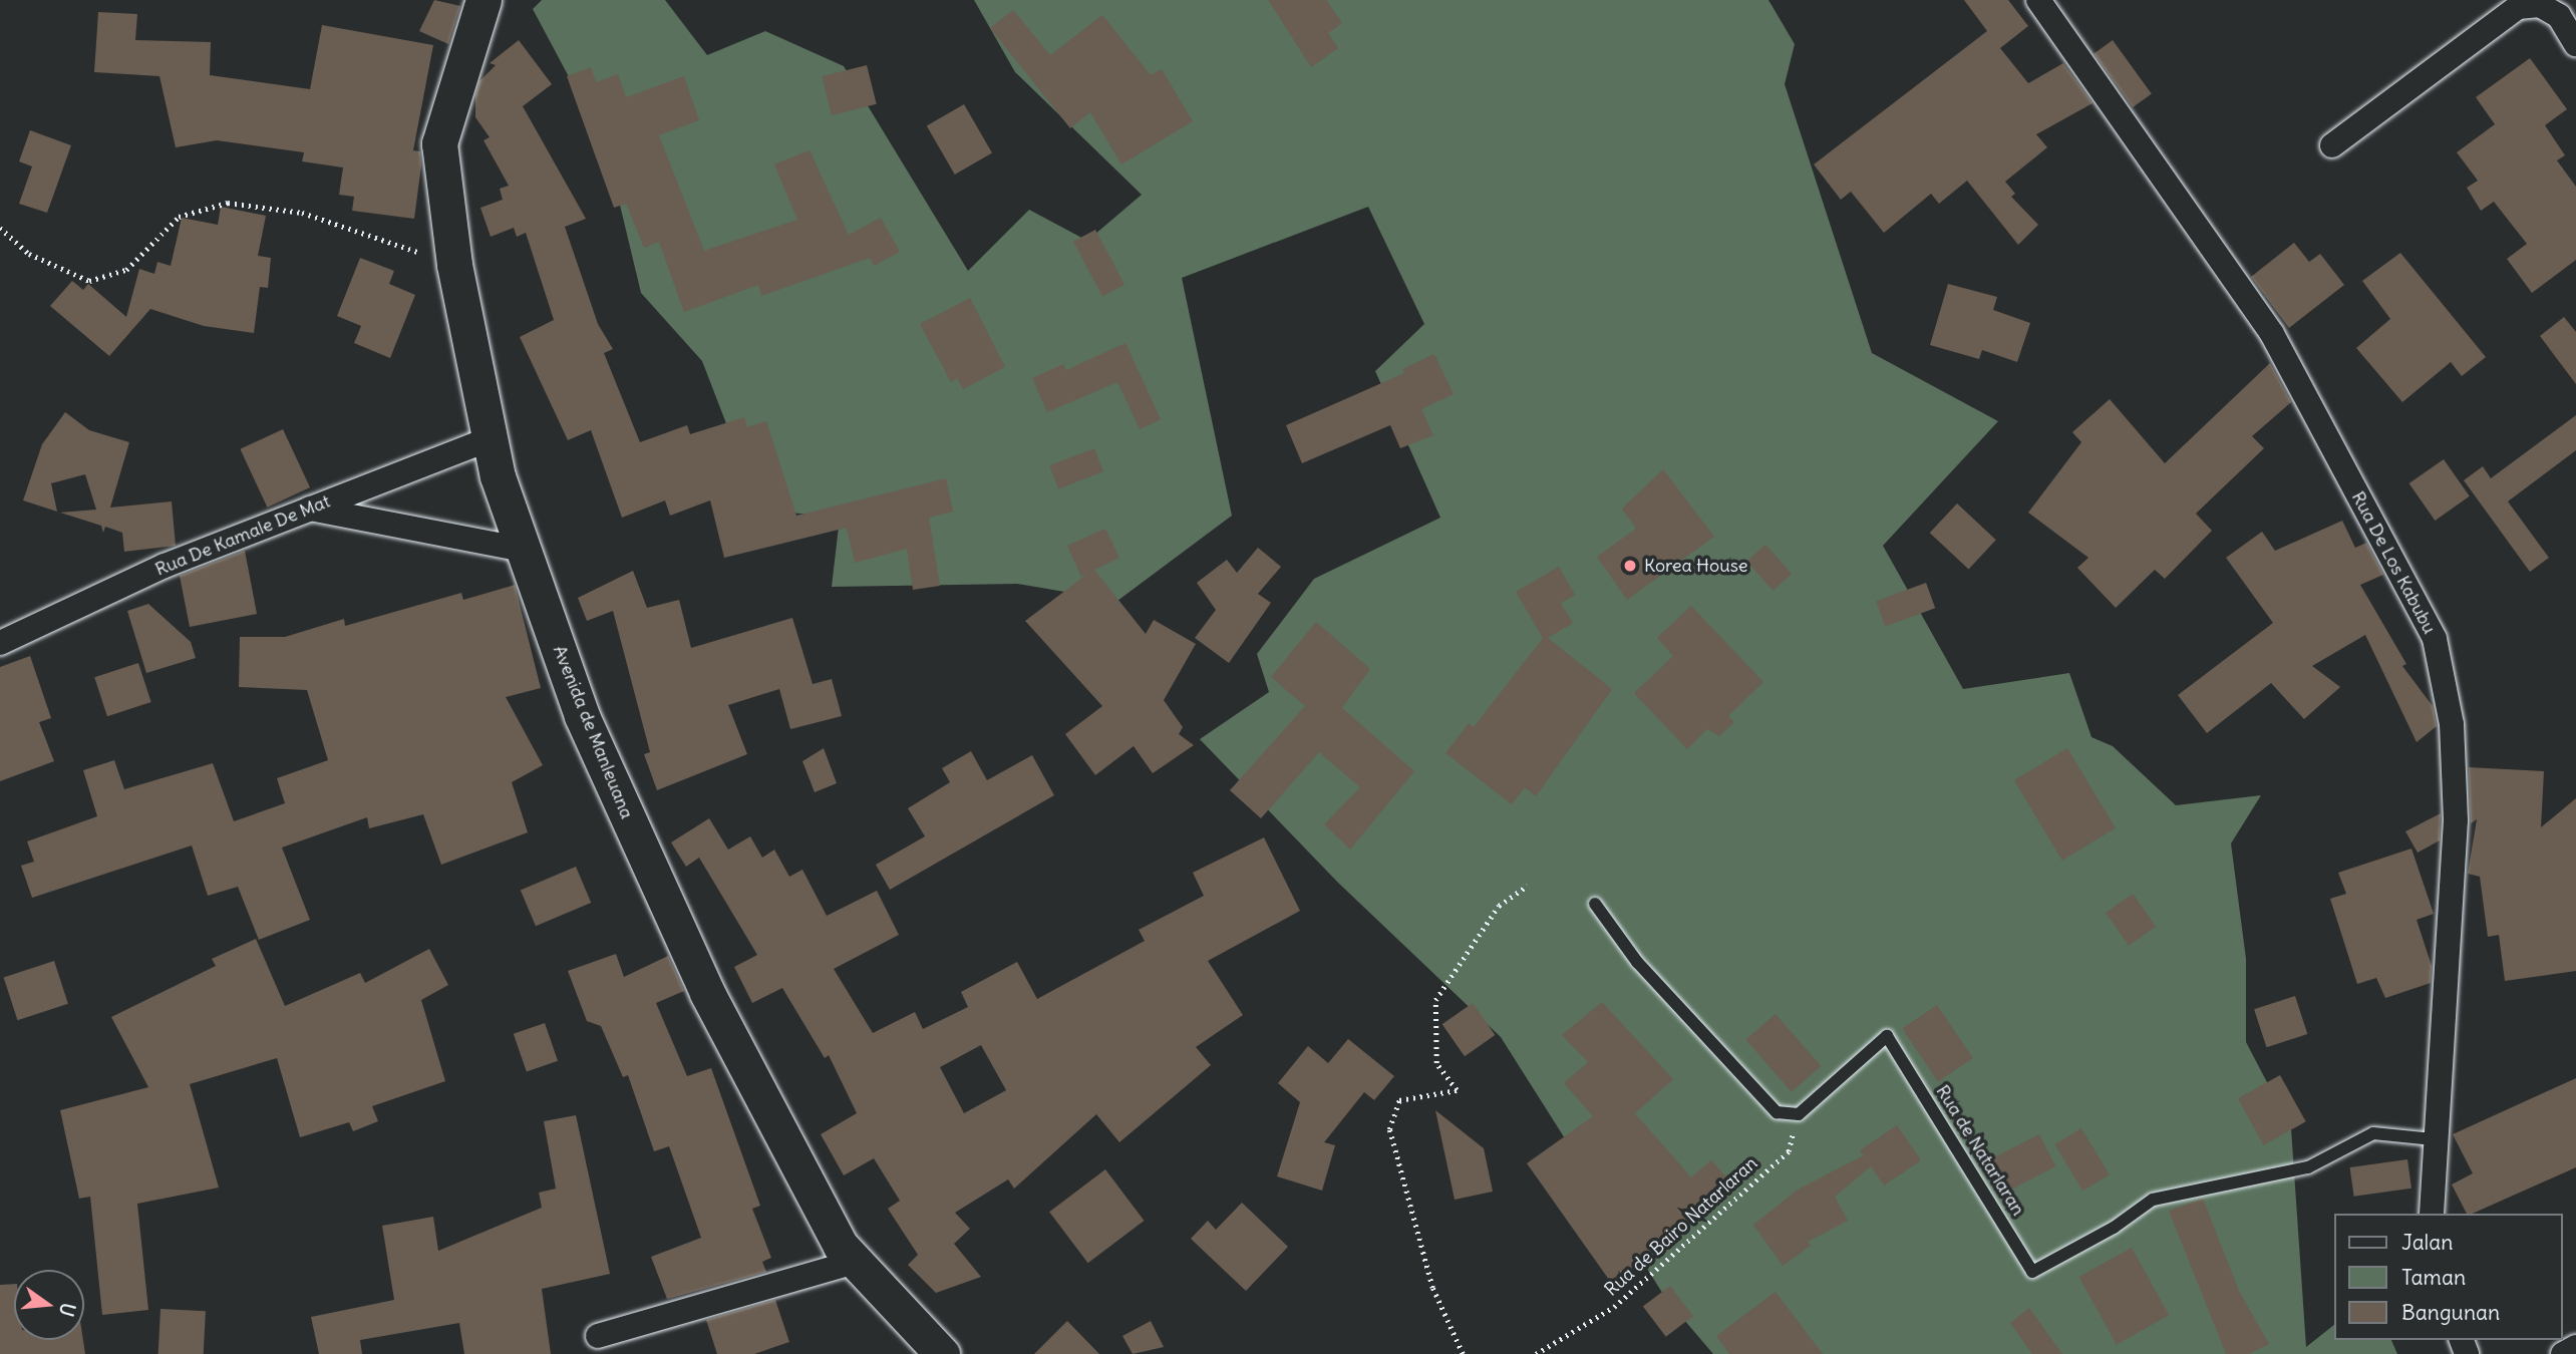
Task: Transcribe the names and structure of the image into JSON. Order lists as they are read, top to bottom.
{
  "streets": {
    "street": ["Rua De Kamale De Mat", "Rua De Los Kabubu", "Avenida de Manleuana"],
    "lane": ["Rua de Natarlaran"],
    "path": ["Rua de Bairo Natarlaran"]
  },
  "crossings": [
    ["Rua De Kamale De Mat", "Avenida de Manleuana"],
    ["Rua De Los Kabubu", "Rua de Natarlaran"]
  ],
  "places": ["Korea House"],
  "legend": ["Jalan", "Taman", "Bangunan"],
  "north": "right"
}
